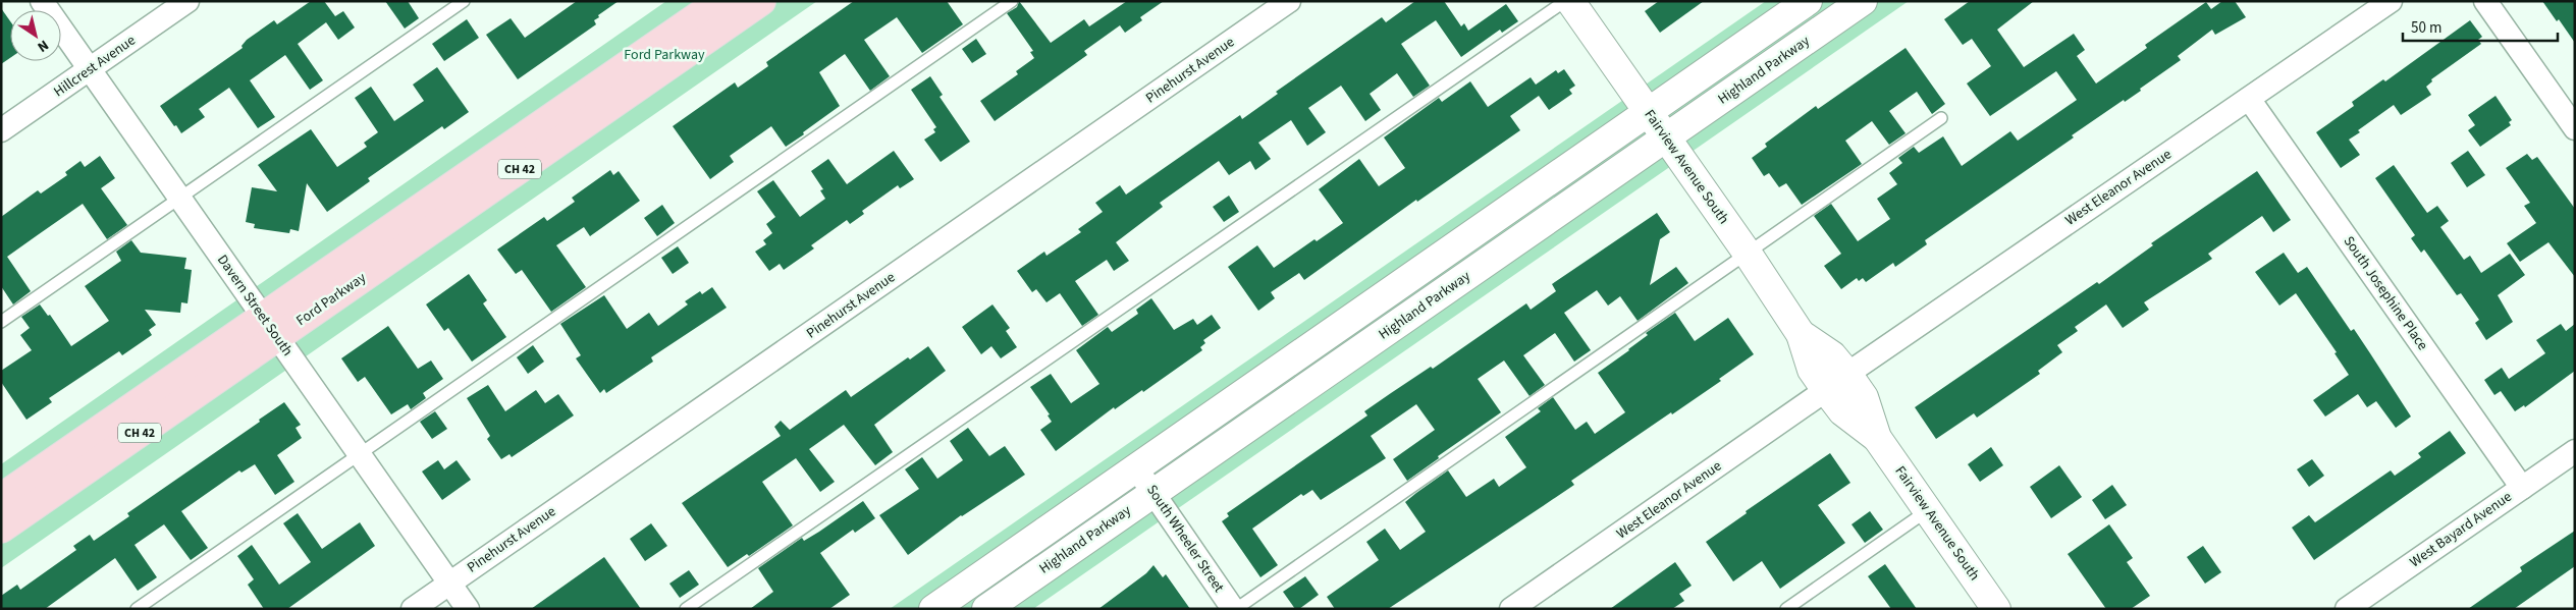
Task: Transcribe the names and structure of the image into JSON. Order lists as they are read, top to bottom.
{
  "streets": {
    "main road": ["CH 42", "Ford Parkway"],
    "street": [
      "Hillcrest Avenue",
      "Pinehurst Avenue",
      "Highland Parkway",
      "Fairview Avenue South",
      "West Eleanor Avenue",
      "South Josephine Place",
      "Davern Street South",
      "West Bayard Avenue",
      "South Wheeler Street"
    ]
  },
  "crossings": [
    ["Hillcrest Avenue", "Davern Street South"],
    ["Pinehurst Avenue", "Davern Street South"],
    ["Highland Parkway", "Fairview Avenue South"],
    ["Highland Parkway", "South Wheeler Street"],
    ["Fairview Avenue South", "West Eleanor Avenue"],
    ["West Eleanor Avenue", "South Josephine Place"],
    ["South Josephine Place", "West Bayard Avenue"],
    ["Ford Parkway", "Davern Street South"]
  ],
  "parks": ["Ford Parkway"],
  "scale_bar": "50 m",
  "north": "bottom right"
}
